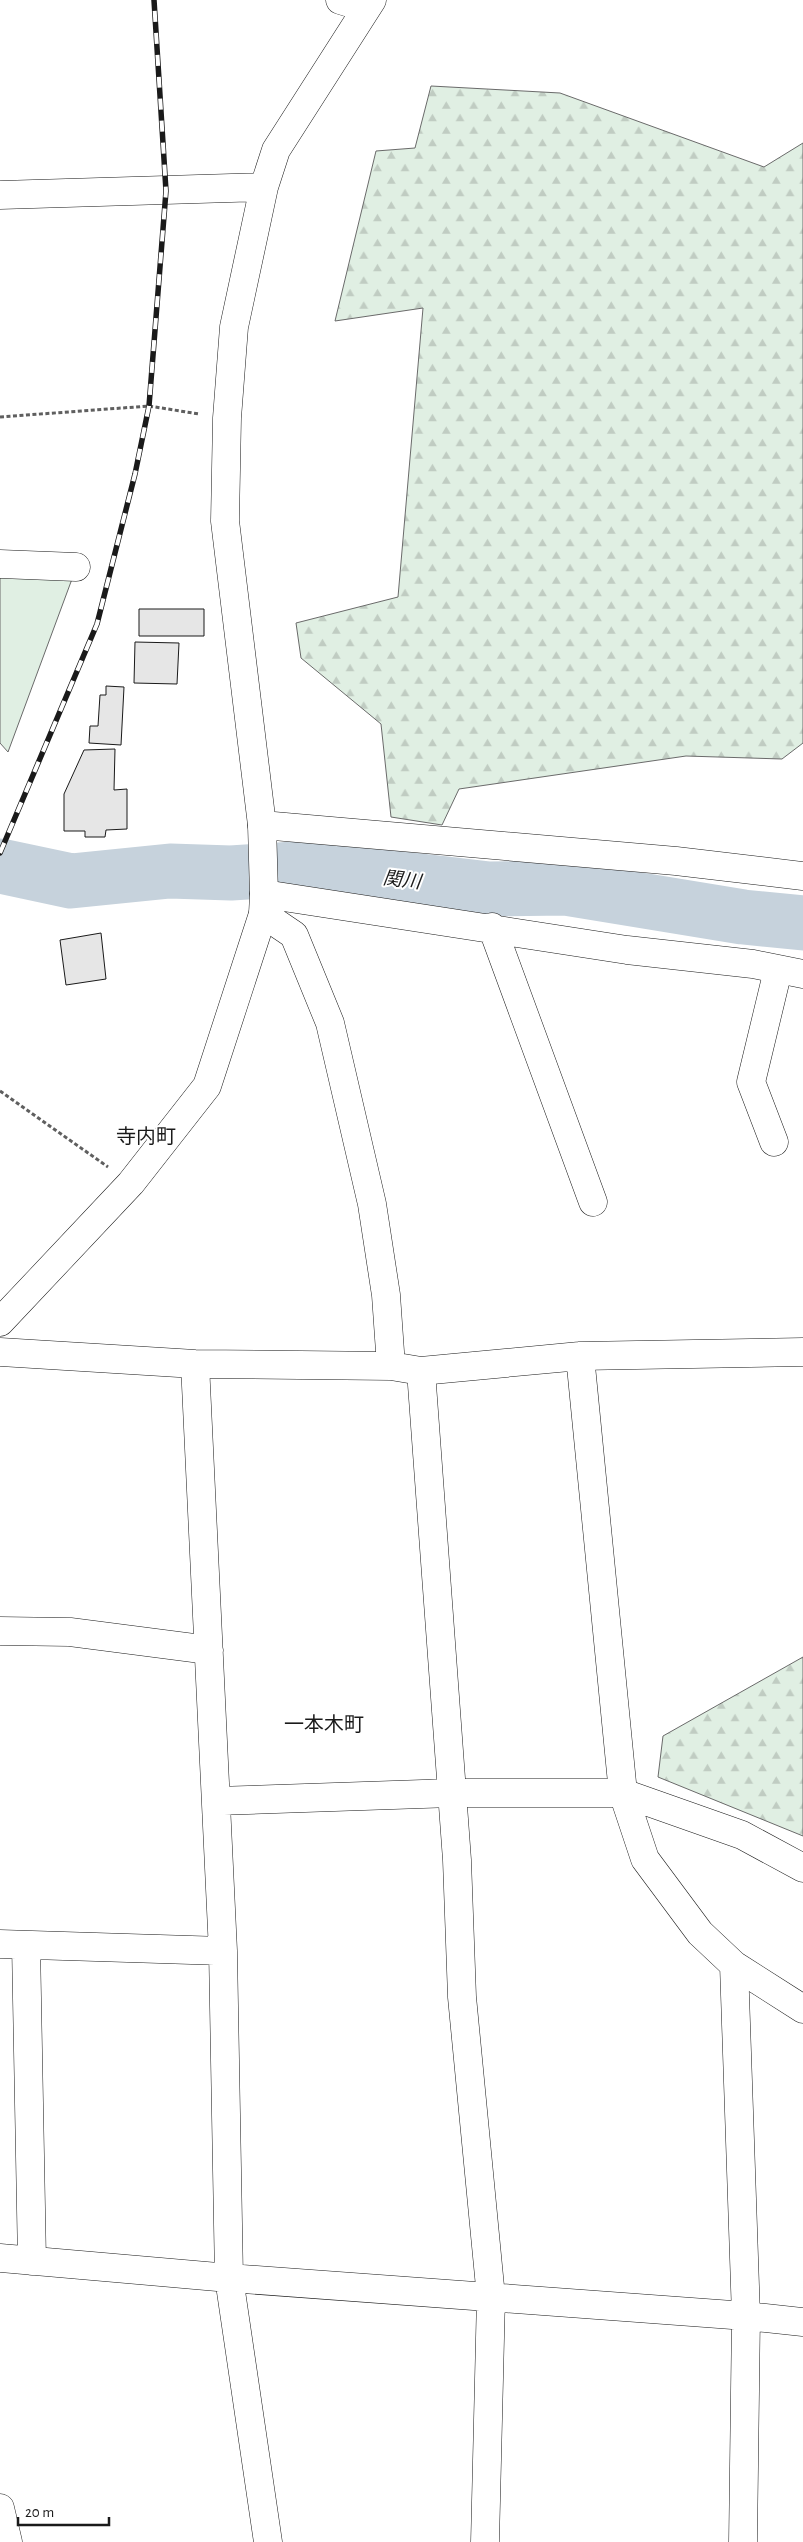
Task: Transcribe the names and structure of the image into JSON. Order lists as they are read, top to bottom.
{
  "districts": ["寺内町", "一本木町"],
  "water": ["関川"],
  "scale_bar": "20 m"
}
